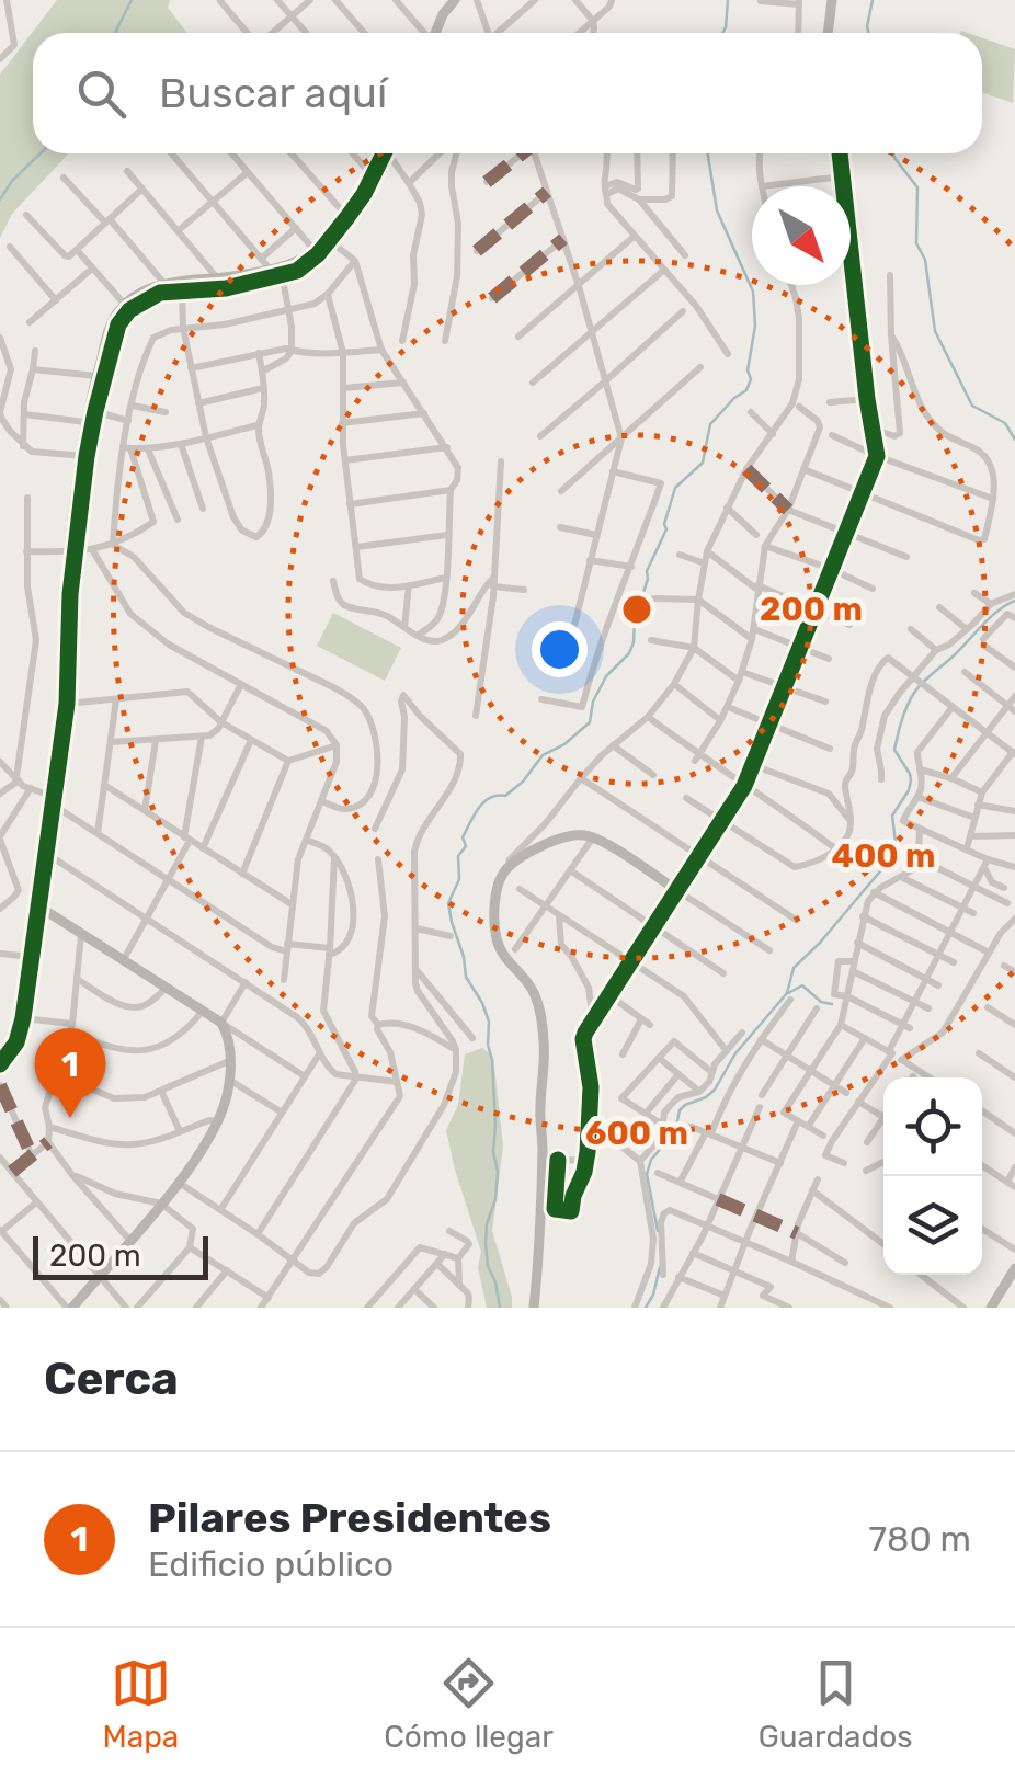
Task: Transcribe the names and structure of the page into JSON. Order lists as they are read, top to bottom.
{
  "scale_bar": "200 m",
  "north": "bottom right",
  "page": {
    "search": "Buscar aquí",
    "pins": "1",
    "scale": "200 m",
    "heading": "Cerca",
    "list": [
      {
        "mark": "1",
        "name": "Pilares Presidentes",
        "note": "Edificio público",
        "value": "780 m"
      }
    ],
    "nav": ["Mapa", "Cómo llegar", "Guardados"]
  },
  "rings": ["200 m", "400 m", "600 m"]
}
